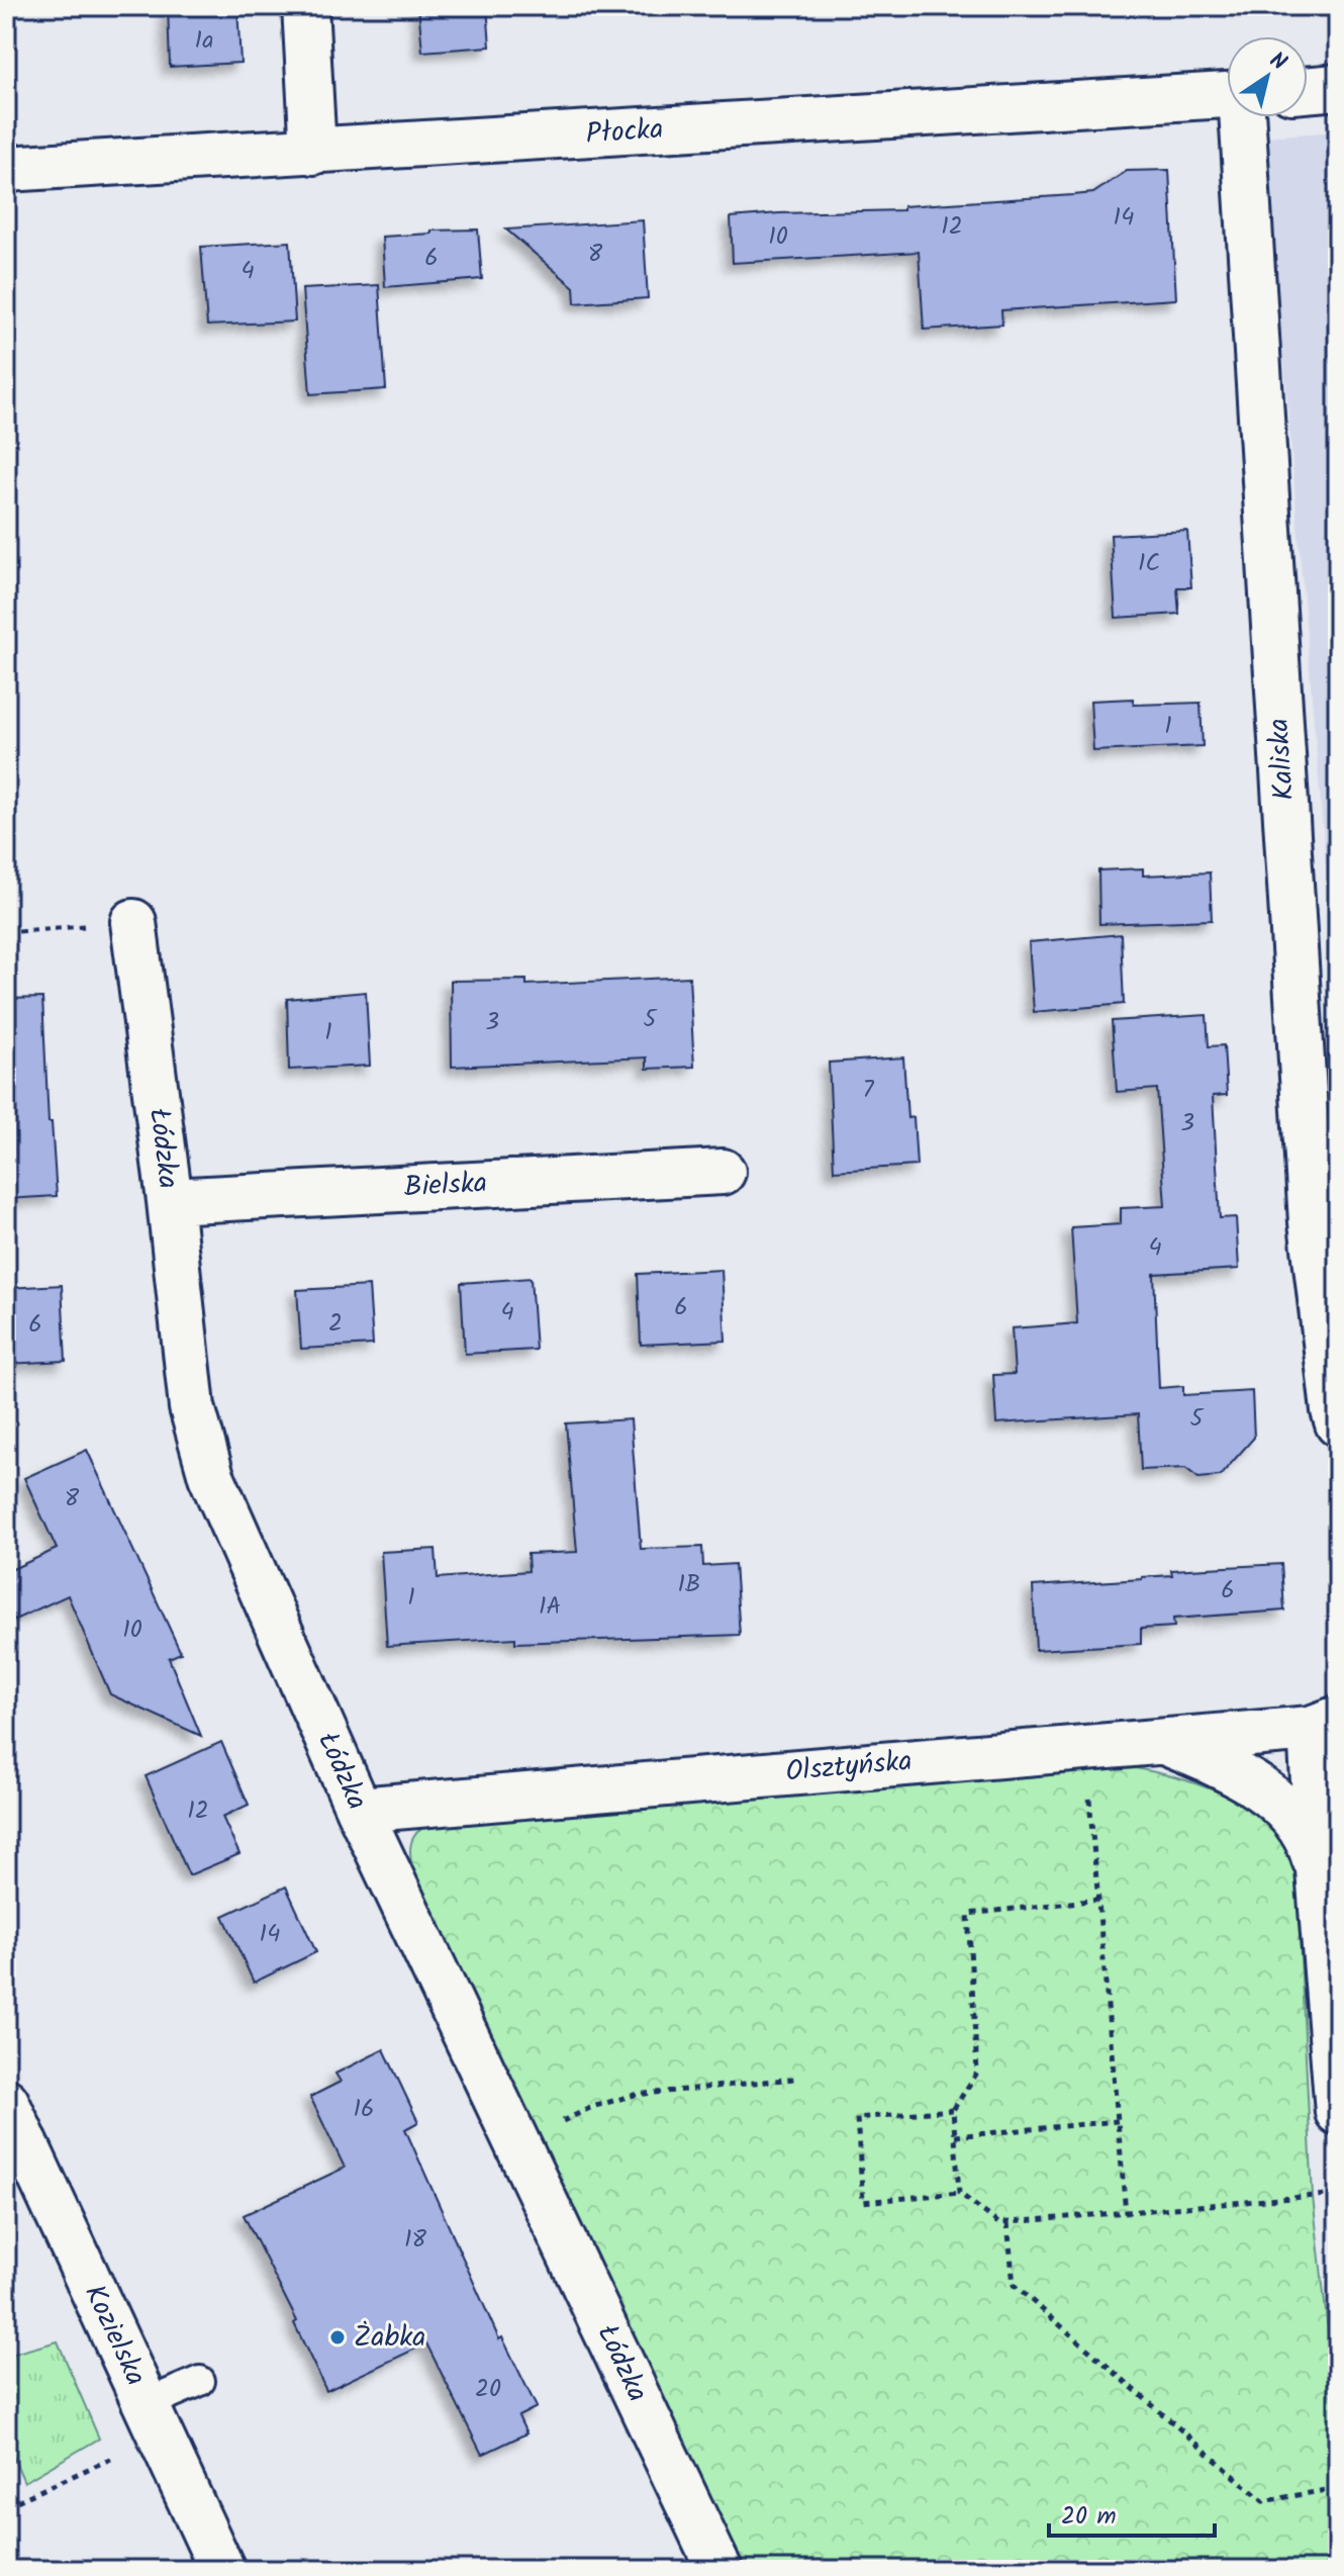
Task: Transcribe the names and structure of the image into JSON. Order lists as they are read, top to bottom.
{
  "streets": {
    "street": [
      "Płocka",
      "Kaliska",
      "Łódzka",
      "Bielska",
      "Olsztyńska",
      "Kozielska"
    ]
  },
  "crossings": [
    ["Łódzka", "Bielska"],
    ["Łódzka", "Olsztyńska"]
  ],
  "places": ["Żabka"],
  "house_numbers": [
    "1a",
    "14",
    "12",
    "10",
    "8",
    "6",
    "4",
    "1C",
    "1",
    "5",
    "3",
    "1",
    "7",
    "3",
    "4",
    "6",
    "4",
    "2",
    "6",
    "5",
    "8",
    "1B",
    "6",
    "1",
    "1A",
    "10",
    "12",
    "14",
    "16",
    "18",
    "20"
  ],
  "scale_bar": "20 m",
  "north": "top right"
}
